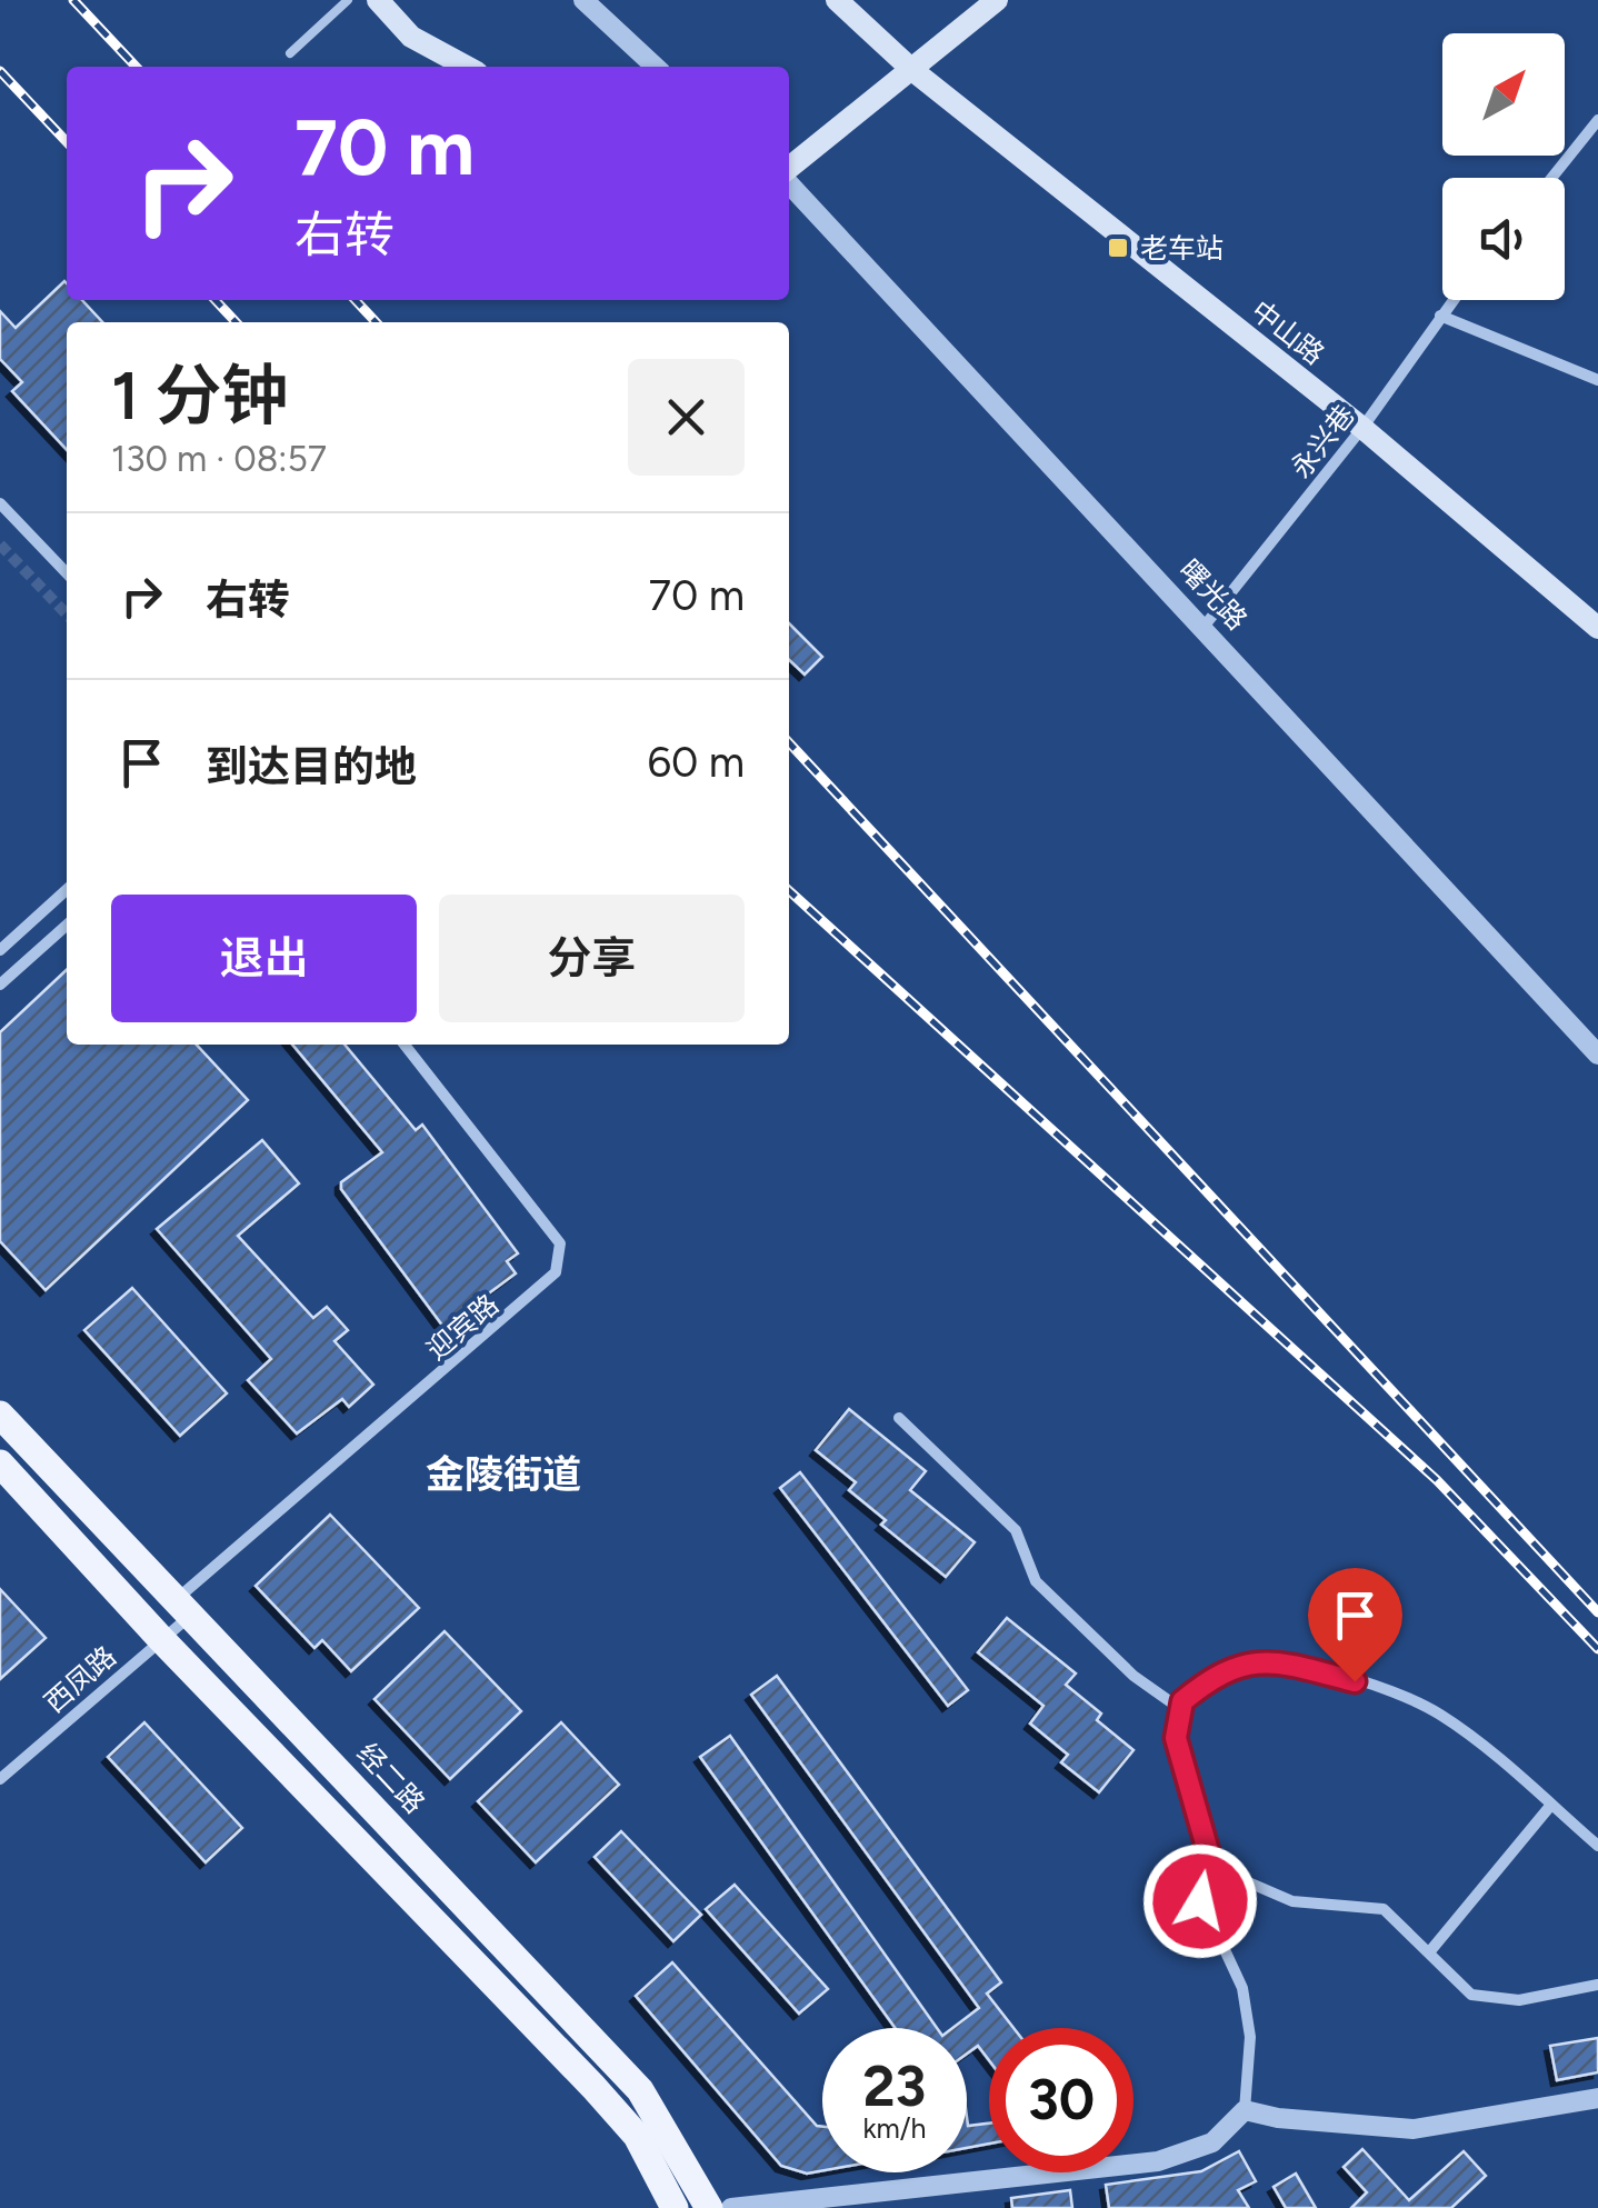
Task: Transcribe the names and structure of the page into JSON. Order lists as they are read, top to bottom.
{
  "streets": {
    "main road": ["中山路", "经二路"],
    "street": [
      "永兴巷",
      "曙光路",
      "迎宾路",
      "西凤路"
    ]
  },
  "crossings": [
    ["中山路", "永兴巷"],
    ["永兴巷", "曙光路"],
    ["迎宾路", "西凤路"],
    ["迎宾路", "经二路"],
    ["西凤路", "经二路"]
  ],
  "districts": ["金陵街道"],
  "places": {
    "transit": ["老车站"]
  },
  "north": "top right",
  "page": {
    "turn": ["70 m", "右转"],
    "heading": ["1 分钟", "130 m · 08:57"],
    "list": [
      {
        "name": "右转",
        "value": "70 m"
      },
      {
        "name": "到达目的地",
        "value": "60 m"
      }
    ],
    "buttons": ["退出", "分享"],
    "speed": "23 km/h",
    "limit": "30"
  }
}
